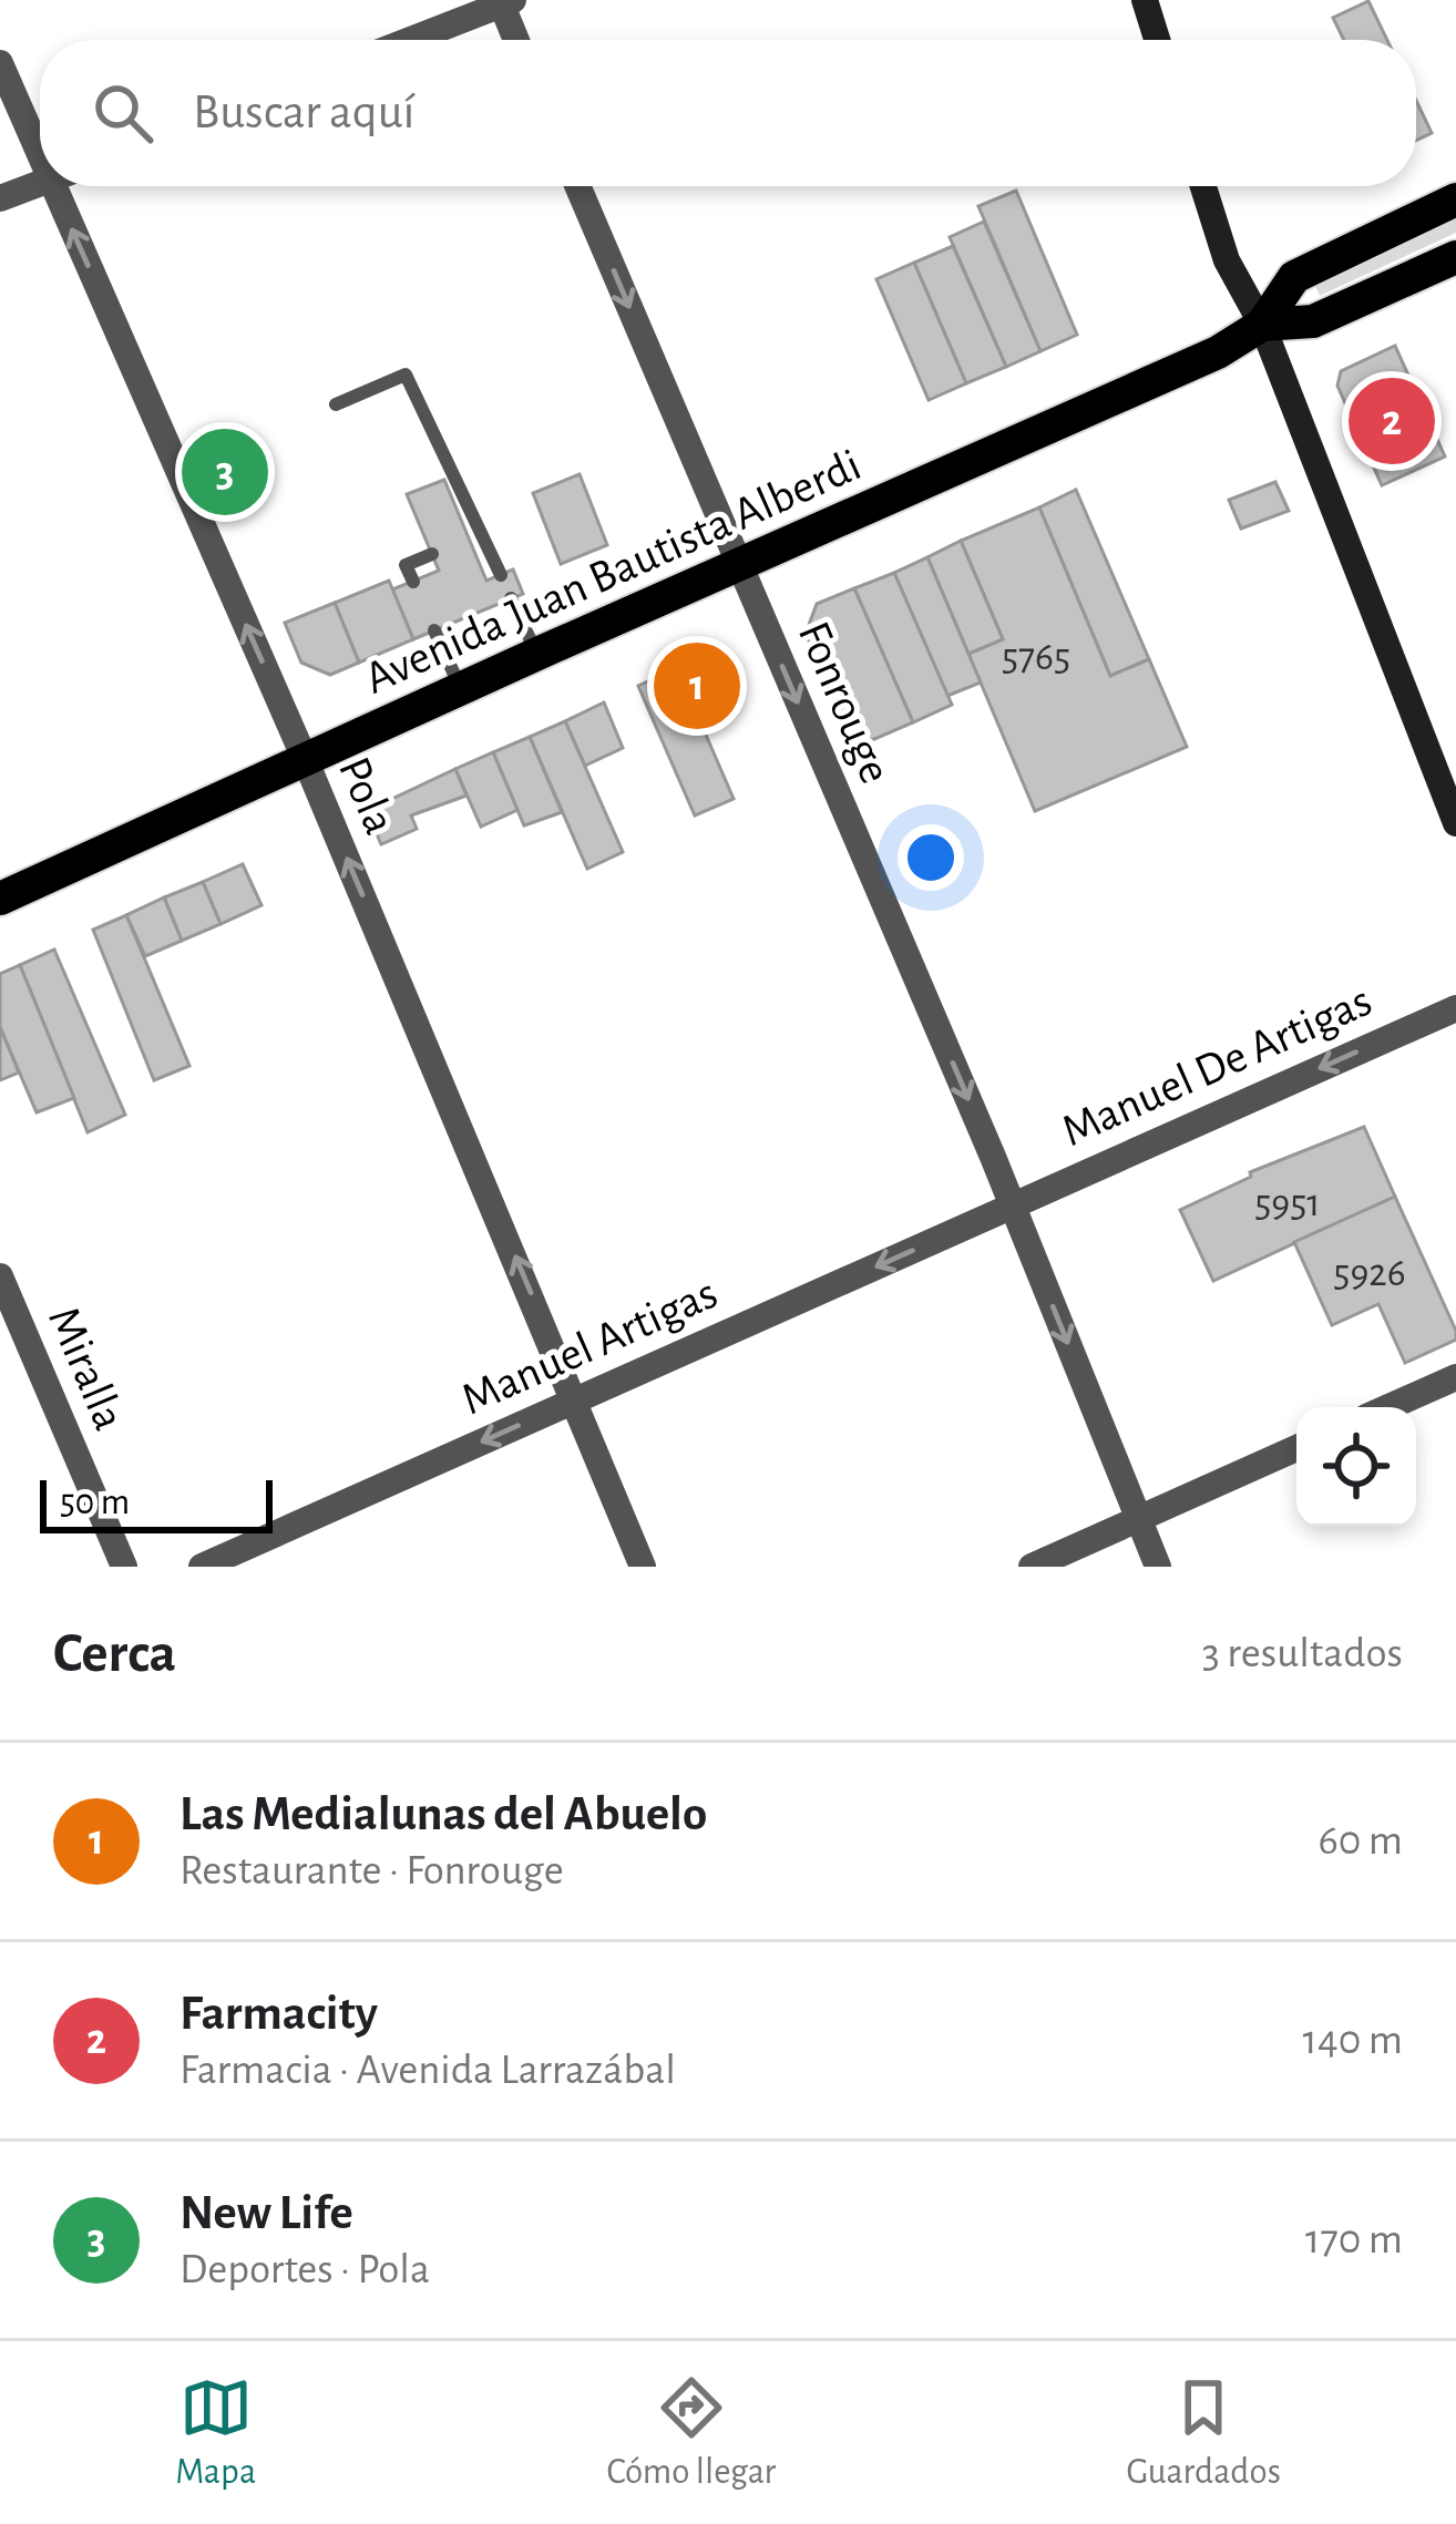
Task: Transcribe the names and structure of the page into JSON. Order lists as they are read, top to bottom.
{
  "streets": {
    "main road": ["Avenida Juan Bautista Alberdi"],
    "street": [
      "Fonrouge",
      "Pola",
      "Manuel De Artigas",
      "Manuel Artigas",
      "Miralla"
    ]
  },
  "crossings": [
    ["Avenida Juan Bautista Alberdi", "Fonrouge"],
    ["Avenida Juan Bautista Alberdi", "Pola"],
    ["Fonrouge", "Manuel De Artigas"],
    ["Fonrouge", "Manuel Artigas"],
    ["Pola", "Manuel Artigas"],
    ["Manuel De Artigas", "Manuel Artigas"]
  ],
  "one_way": [
    "Fonrouge",
    "Pola",
    "Manuel De Artigas",
    "Manuel Artigas"
  ],
  "house_numbers": ["5765", "5951", "5926"],
  "scale_bar": "50 m",
  "page": {
    "search": "Buscar aquí",
    "pins": ["2", "3", "1"],
    "scale": "50 m",
    "heading": ["Cerca", "3 resultados"],
    "list": [
      {
        "mark": "1",
        "name": "Las Medialunas del Abuelo",
        "note": "Restaurante · Fonrouge",
        "value": "60 m"
      },
      {
        "mark": "2",
        "name": "Farmacity",
        "note": "Farmacia · Avenida Larrazábal",
        "value": "140 m"
      },
      {
        "mark": "3",
        "name": "New Life",
        "note": "Deportes · Pola",
        "value": "170 m"
      }
    ],
    "nav": ["Mapa", "Cómo llegar", "Guardados"]
  }
}
